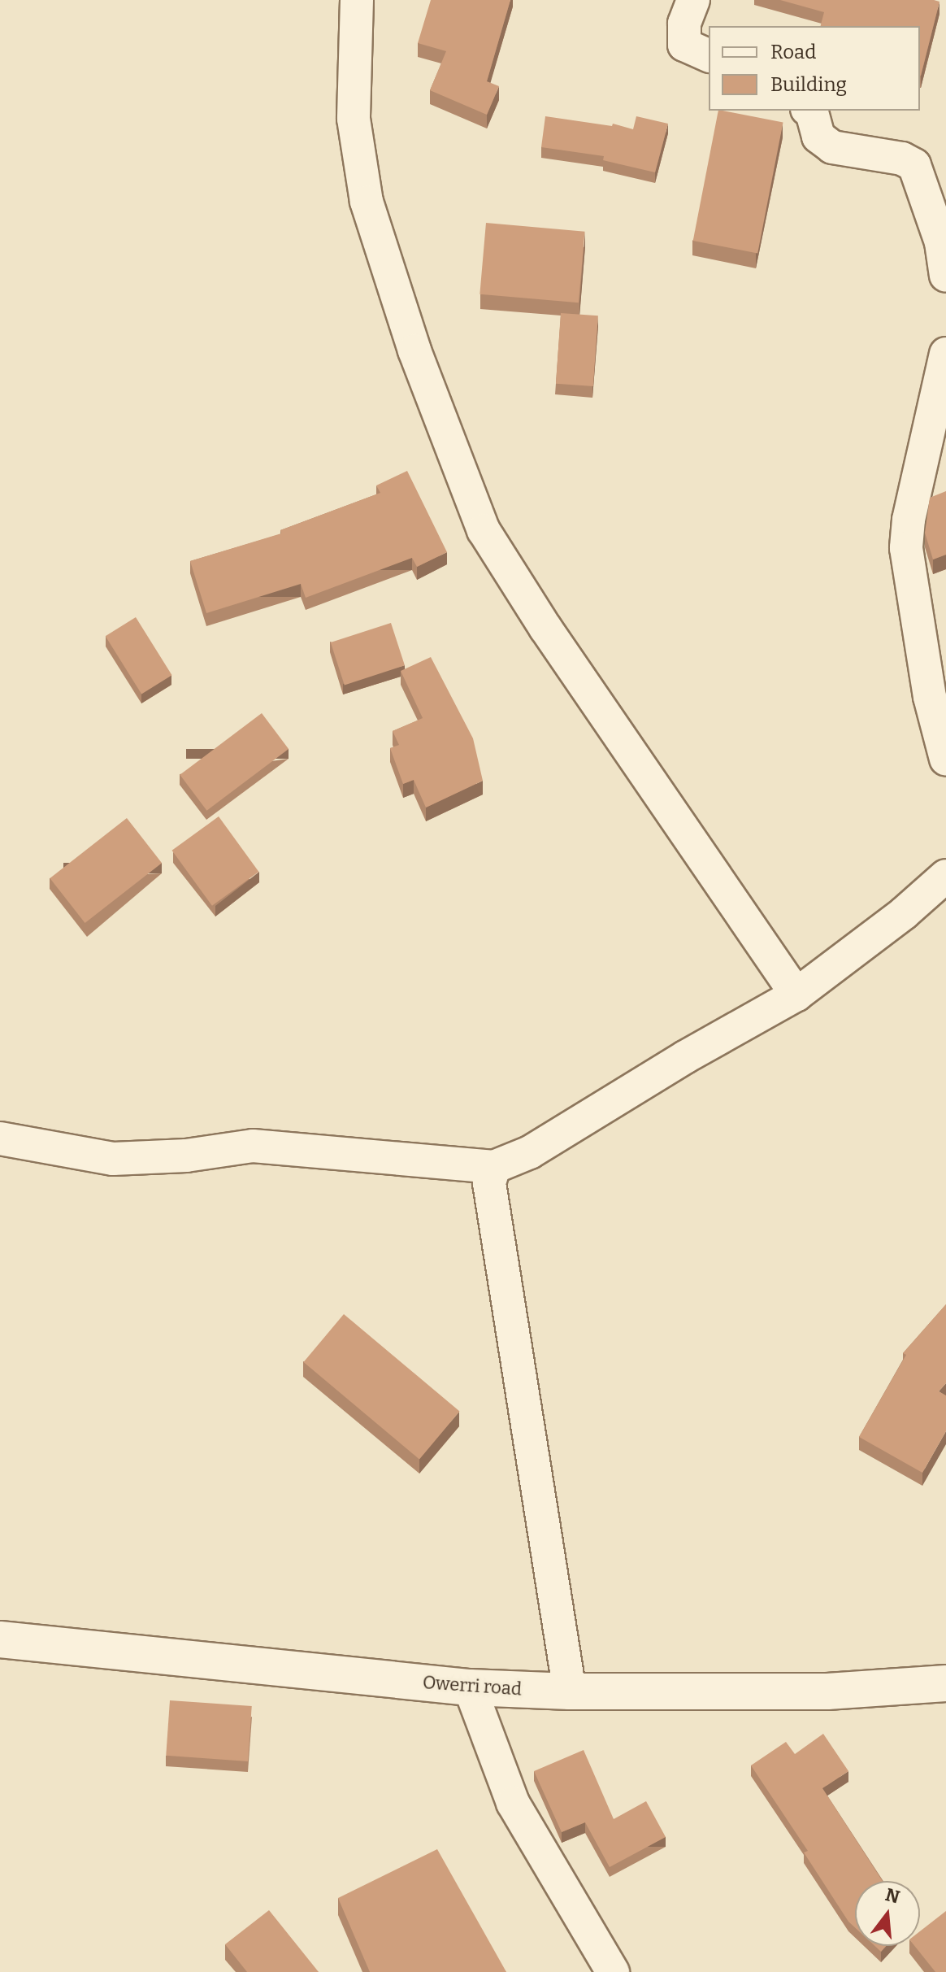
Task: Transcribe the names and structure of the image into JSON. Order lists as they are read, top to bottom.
{
  "streets": {
    "main road": ["Owerri road"]
  },
  "legend": ["Road", "Building"],
  "north": "top"
}
